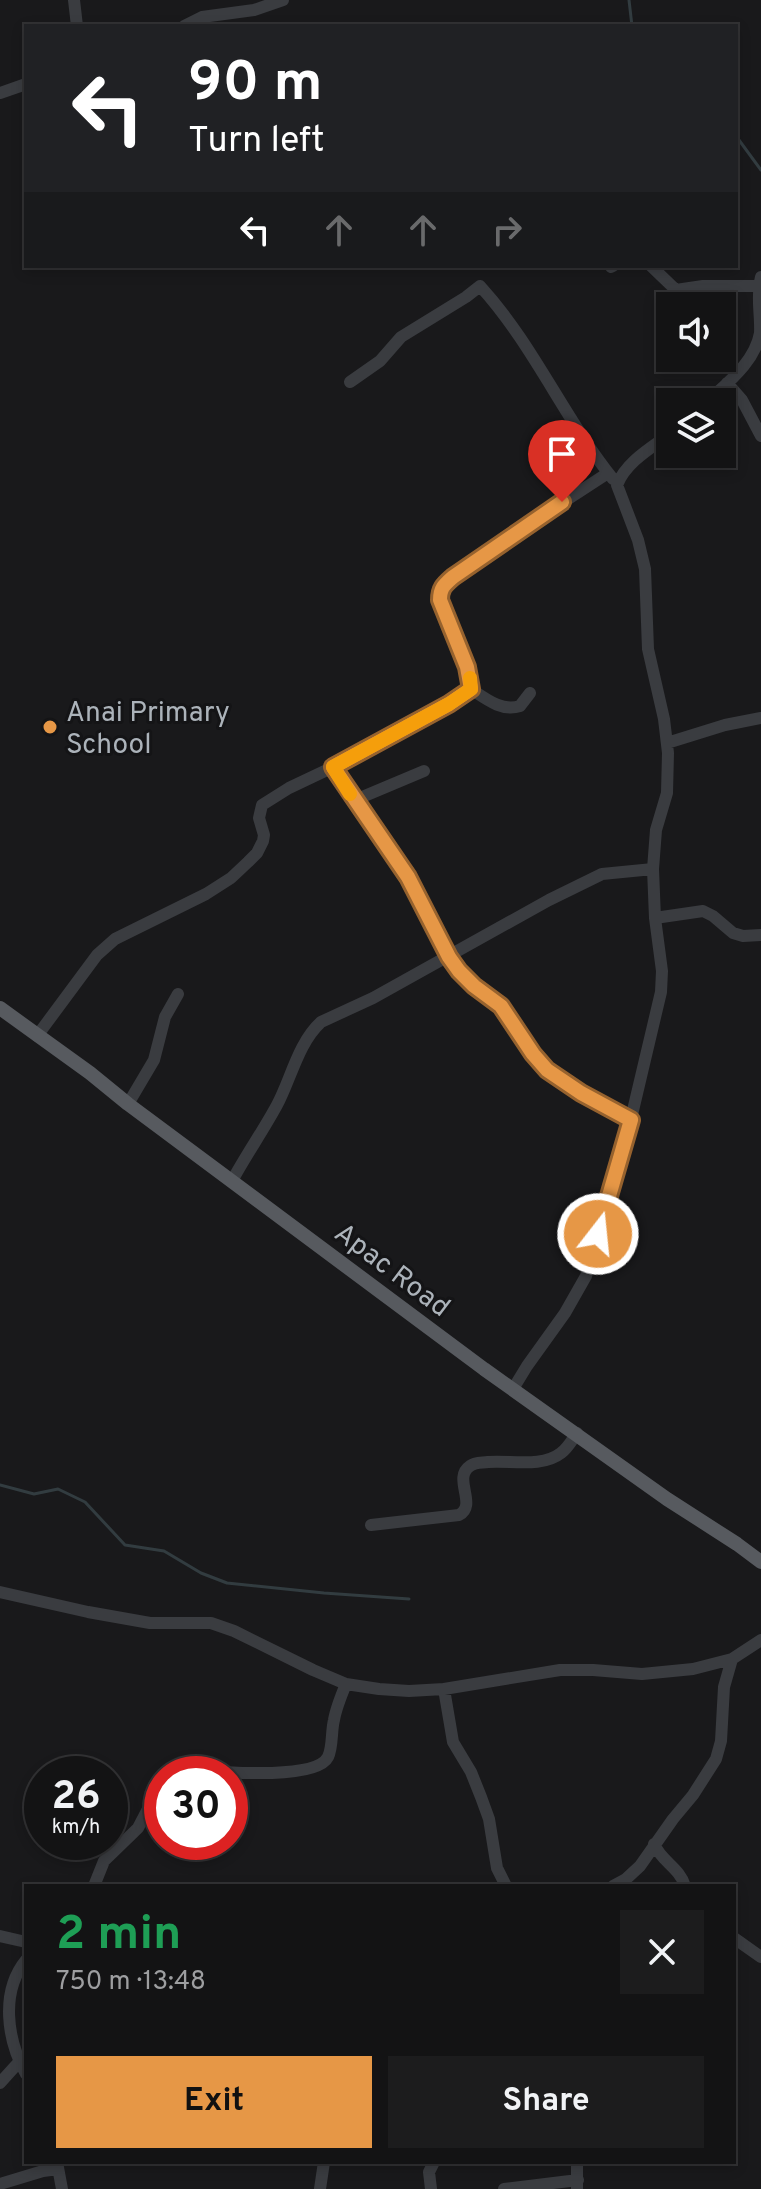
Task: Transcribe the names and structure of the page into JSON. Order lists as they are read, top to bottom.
{
  "streets": {
    "main road": ["Apac Road"]
  },
  "places": ["Anai Primary School"],
  "page": {
    "turn": ["90 m", "Turn left"],
    "speed": "26 km/h",
    "limit": "30",
    "heading": ["2 min", "750 m · 13:48"],
    "buttons": ["Exit", "Share"]
  }
}
